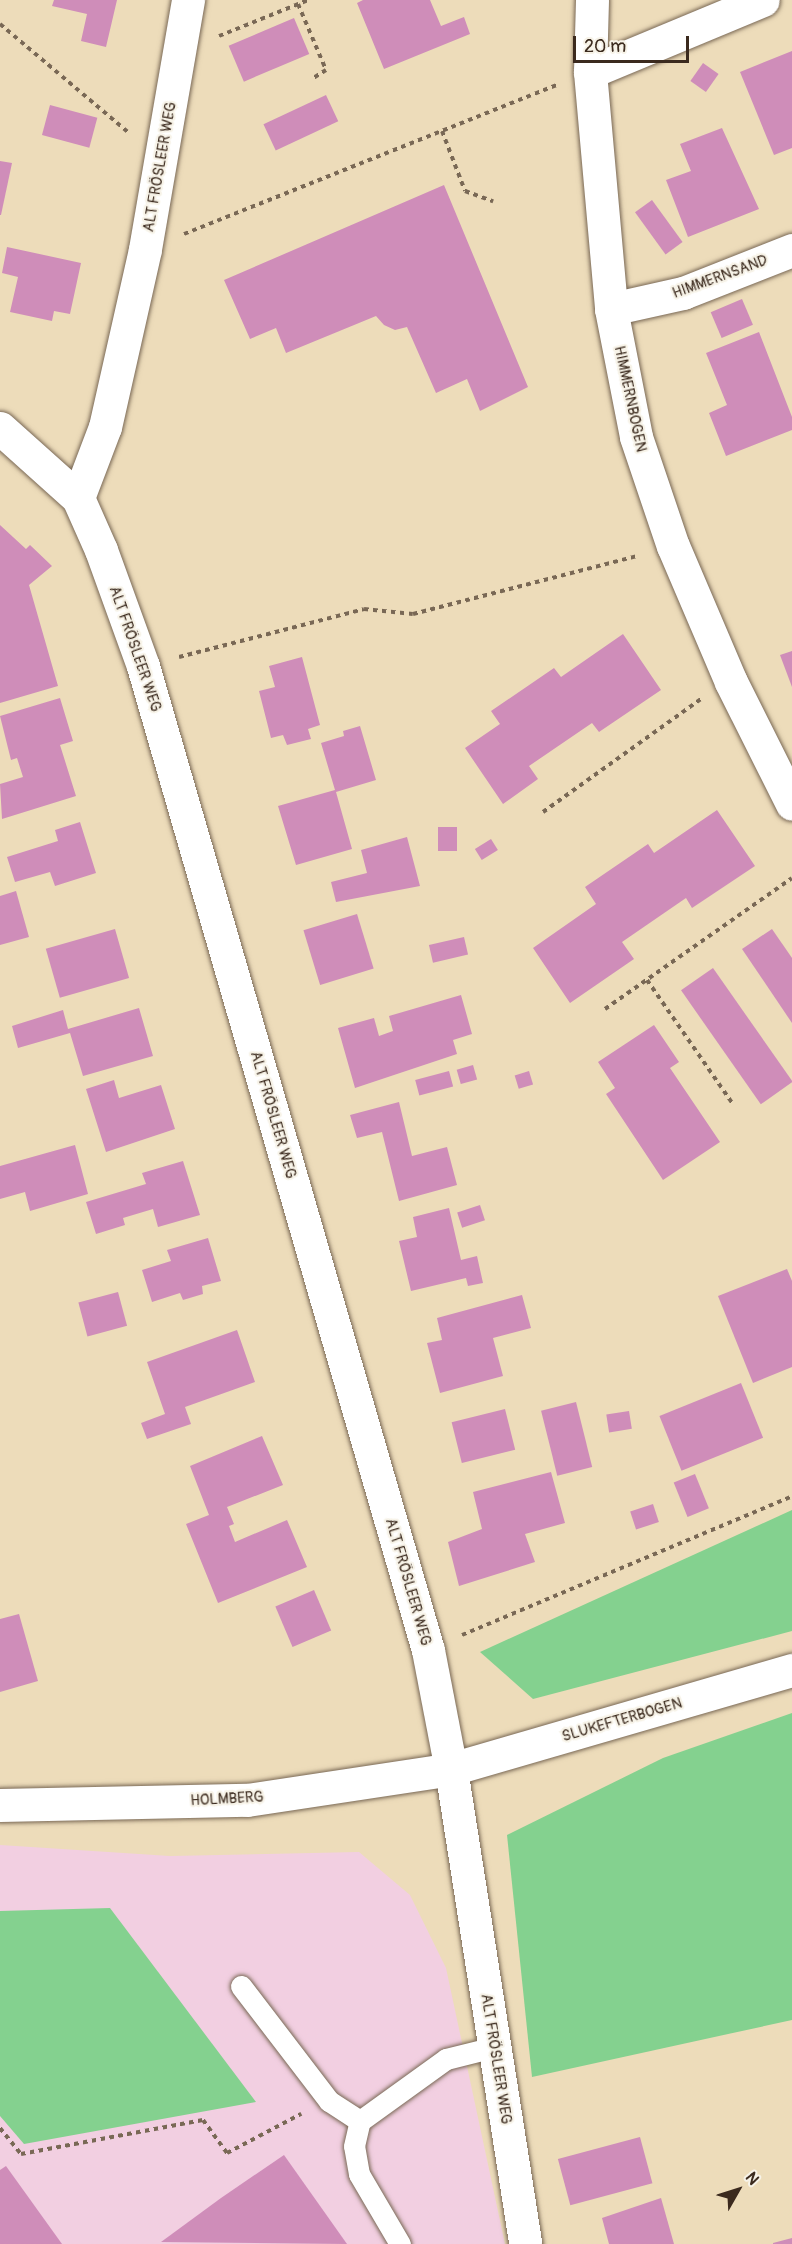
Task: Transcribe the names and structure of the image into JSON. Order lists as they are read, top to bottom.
{
  "streets": {
    "street": [
      "ALT FRÖSLEER WEG",
      "HIMMERNSAND",
      "HIMMERNBOGEN",
      "SLUKEFTERBOGEN",
      "HOLMBERG"
    ]
  },
  "crossings": [
    ["ALT FRÖSLEER WEG", "SLUKEFTERBOGEN"],
    ["ALT FRÖSLEER WEG", "HOLMBERG"],
    ["HIMMERNSAND", "HIMMERNBOGEN"],
    ["SLUKEFTERBOGEN", "HOLMBERG"]
  ],
  "scale_bar": "20 m",
  "north": "top right"
}
